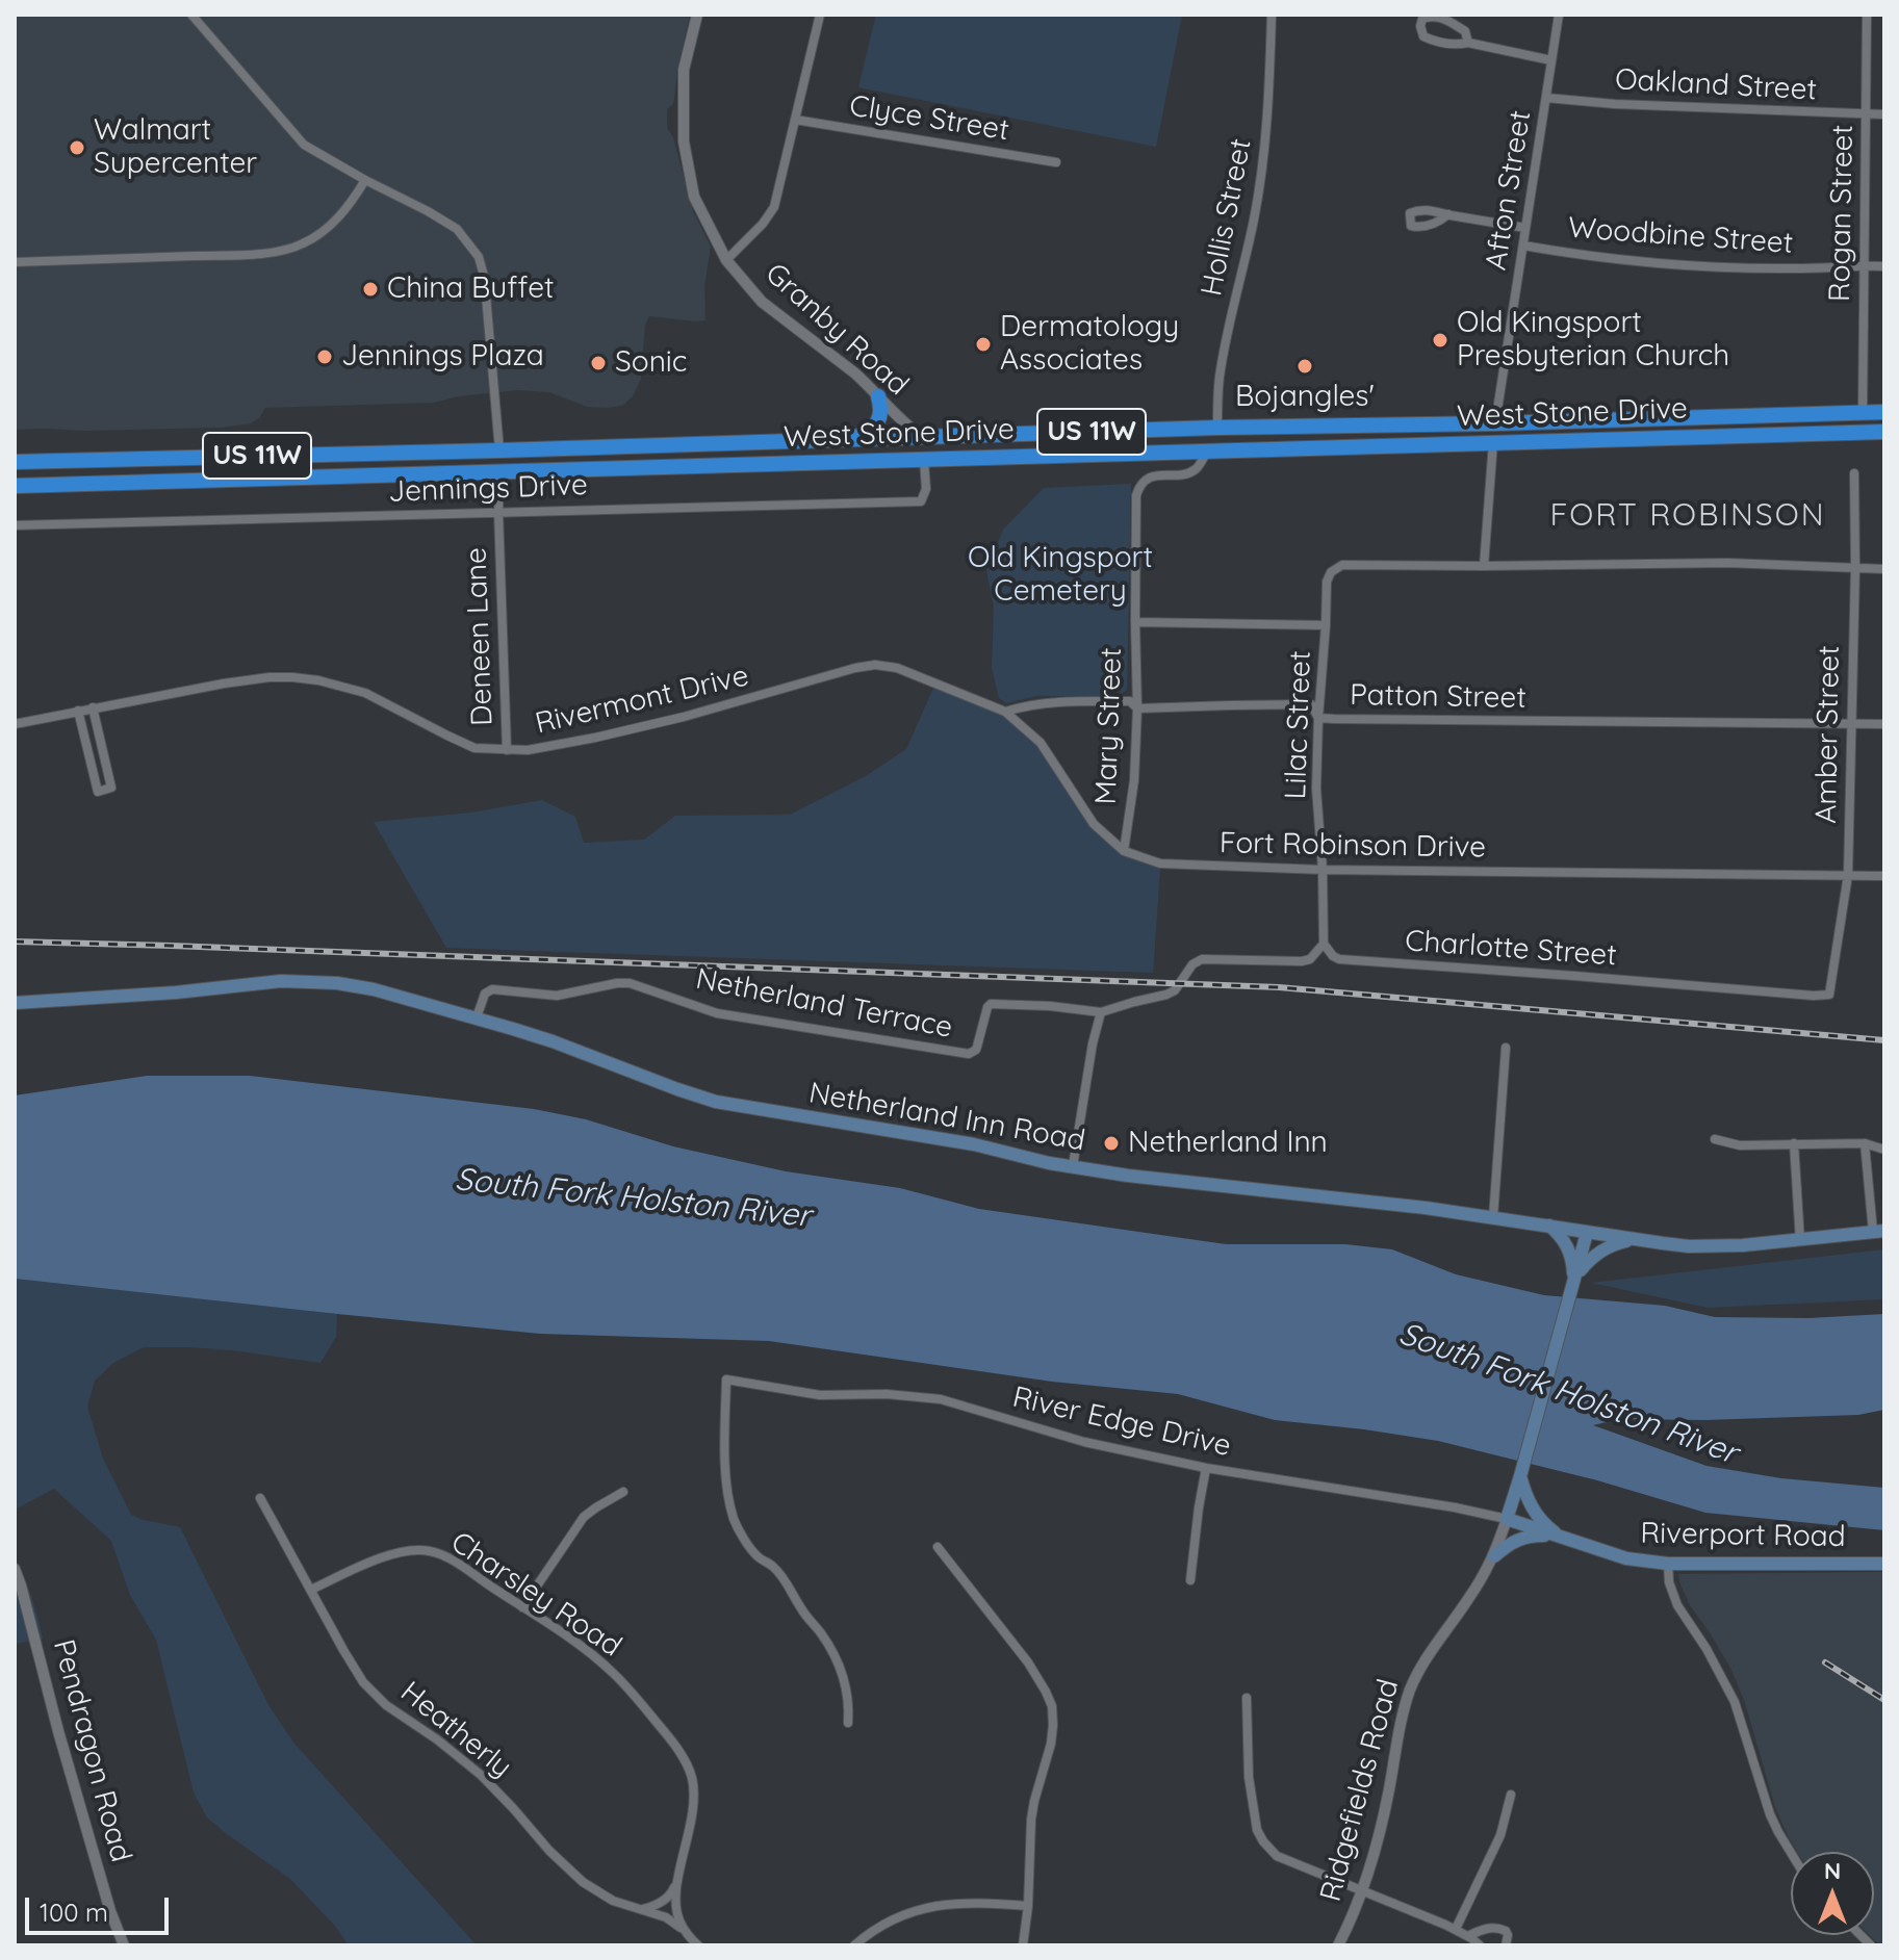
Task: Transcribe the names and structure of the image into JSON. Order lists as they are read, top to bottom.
{
  "streets": {
    "highway": ["West Stone Drive", "US 11W"],
    "main road": ["Netherland Inn Road", "Riverport Road", "Ridgefields Road"],
    "street": [
      "Oakland Street",
      "Clyce Street",
      "Afton Street",
      "Rogan Street",
      "Hollis Street",
      "Woodbine Street",
      "Granby Road",
      "Jennings Drive",
      "Deneen Lane",
      "Patton Street",
      "Rivermont Drive",
      "Lilac Street",
      "Mary Street",
      "Amber Street",
      "Fort Robinson Drive",
      "Charlotte Street",
      "Netherland Terrace",
      "River Edge Drive",
      "Charsley Road",
      "Heatherly",
      "Pendragon Road"
    ]
  },
  "crossings": [
    ["Oakland Street", "Afton Street"],
    ["Oakland Street", "Rogan Street"],
    ["Afton Street", "Woodbine Street"],
    ["Afton Street", "West Stone Drive"],
    ["Rogan Street", "Woodbine Street"],
    ["Rogan Street", "West Stone Drive"],
    ["Hollis Street", "West Stone Drive"],
    ["Granby Road", "West Stone Drive"],
    ["West Stone Drive", "Jennings Drive"],
    ["West Stone Drive", "Deneen Lane"],
    ["West Stone Drive", "Mary Street"],
    ["Jennings Drive", "Deneen Lane"],
    ["Deneen Lane", "Rivermont Drive"],
    ["Patton Street", "Lilac Street"],
    ["Patton Street", "Mary Street"],
    ["Patton Street", "Amber Street"],
    ["Patton Street", "Fort Robinson Drive"],
    ["Rivermont Drive", "Fort Robinson Drive"],
    ["Lilac Street", "Fort Robinson Drive"],
    ["Lilac Street", "Charlotte Street"],
    ["Mary Street", "Fort Robinson Drive"],
    ["Amber Street", "Fort Robinson Drive"],
    ["Amber Street", "Charlotte Street"],
    ["Netherland Terrace", "Netherland Inn Road"],
    ["Netherland Inn Road", "Ridgefields Road"],
    ["River Edge Drive", "Riverport Road"],
    ["River Edge Drive", "Ridgefields Road"],
    ["Riverport Road", "Ridgefields Road"],
    ["Charsley Road", "Heatherly"]
  ],
  "districts": ["FORT ROBINSON"],
  "water": ["South Fork Holston River"],
  "parks": ["Old Kingsport Cemetery"],
  "places": [
    "Walmart Supercenter",
    "China Buffet",
    "Old Kingsport Presbyterian Church",
    "Dermatology Associates",
    "Jennings Plaza",
    "Sonic",
    "Bojangles'",
    "Netherland Inn"
  ],
  "scale_bar": "100 m",
  "north": "top"
}
